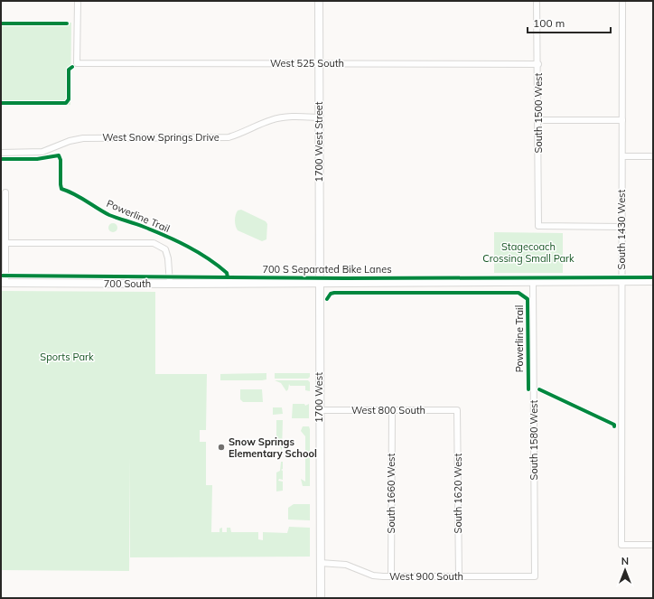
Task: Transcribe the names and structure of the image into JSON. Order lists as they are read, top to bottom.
{
  "streets": {
    "street": [
      "West 525 South",
      "South 1500 West",
      "West Snow Springs Drive",
      "1700 West Street",
      "South 1430 West",
      "700 South",
      "1700 West",
      "West 800 South",
      "South 1580 West",
      "South 1660 West",
      "South 1620 West",
      "West 900 South"
    ],
    "cycle path": ["Powerline Trail", "700 S Separated Bike Lanes"]
  },
  "crossings": [
    ["West 525 South", "South 1500 West"],
    ["West 525 South", "1700 West Street"],
    ["South 1500 West", "South 1430 West"],
    ["West Snow Springs Drive", "1700 West Street"],
    ["1700 West Street", "700 South"],
    ["1700 West Street", "1700 West"],
    ["South 1430 West", "700 South"],
    ["700 South", "1700 West"],
    ["700 South", "South 1580 West"],
    ["1700 West", "West 800 South"],
    ["1700 West", "West 900 South"],
    ["West 800 South", "South 1660 West"],
    ["West 800 South", "South 1620 West"],
    ["South 1580 West", "West 900 South"],
    ["South 1660 West", "West 900 South"],
    ["South 1620 West", "West 900 South"]
  ],
  "parks": ["Stagecoach Crossing Small Park", "Sports Park"],
  "places": ["Snow Springs Elementary School"],
  "scale_bar": "100 m",
  "north": "top"
}
